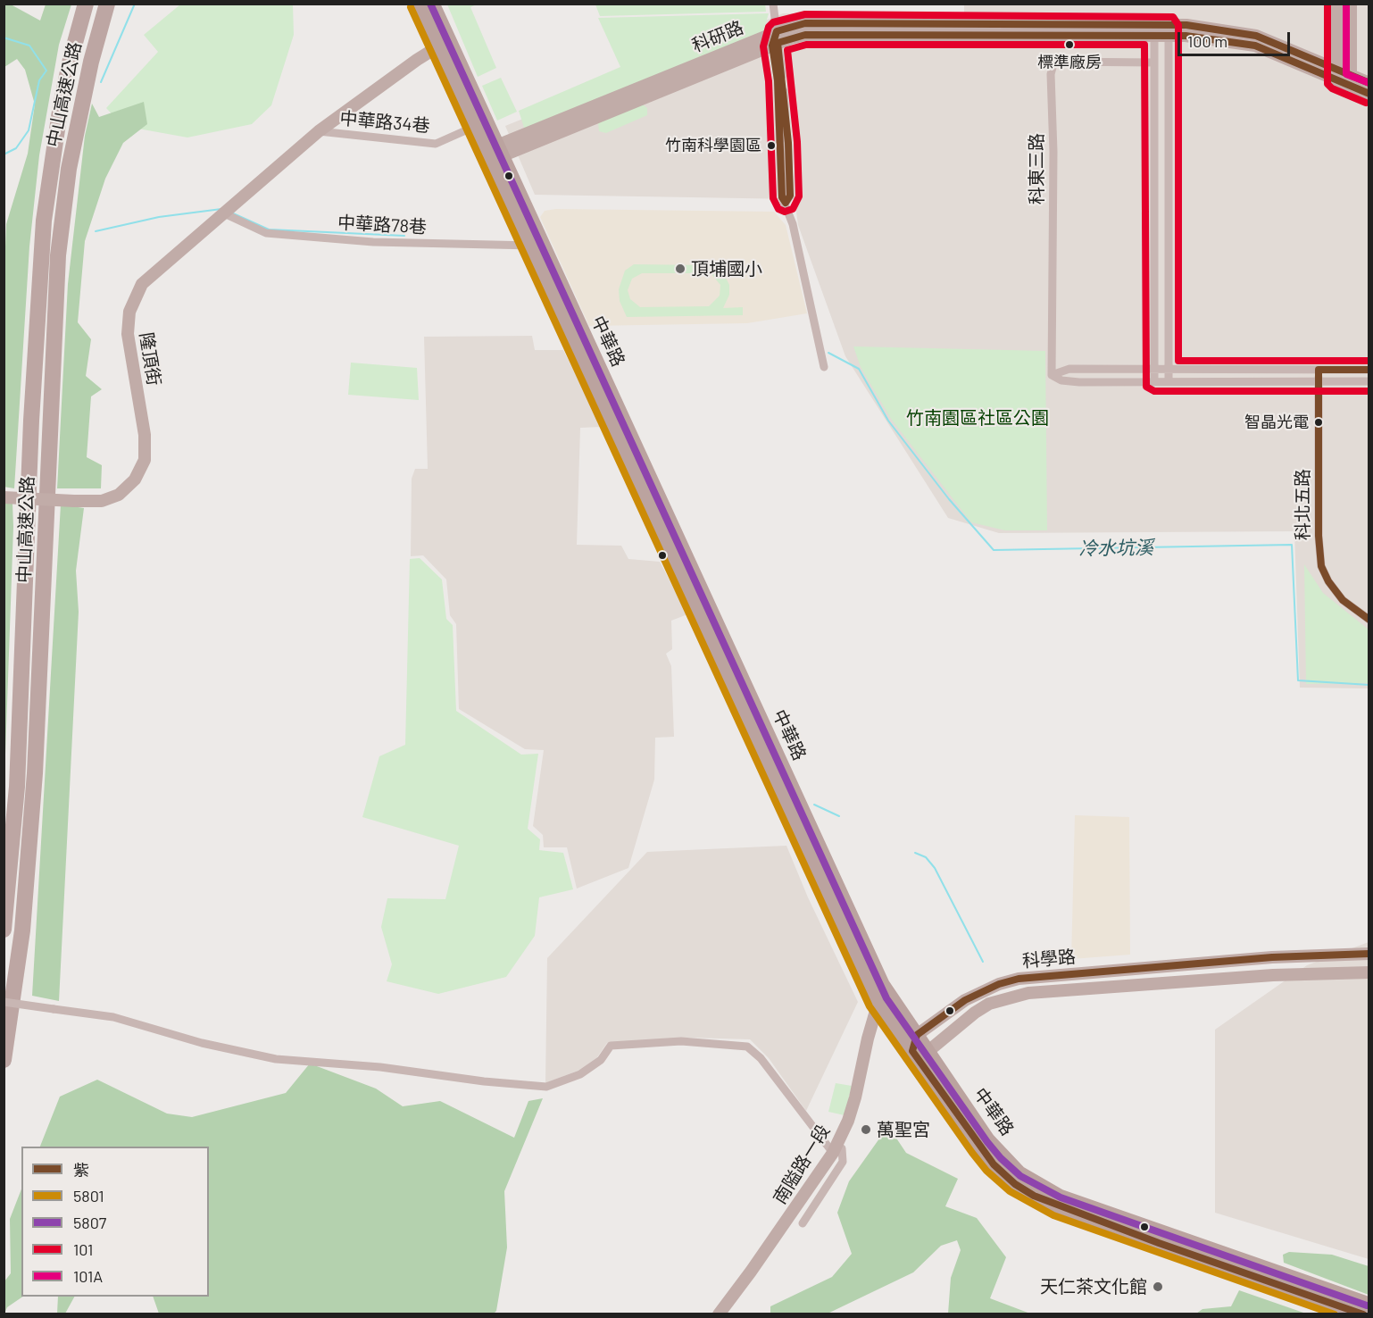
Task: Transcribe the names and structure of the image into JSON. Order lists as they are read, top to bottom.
{
  "streets": {
    "highway": ["中山高速公路"],
    "main road": ["中華路"],
    "street": [
      "科研路",
      "中華路34巷",
      "科東三路",
      "中華路78巷",
      "隆頂街",
      "科北五路",
      "科學路",
      "南隘路一段"
    ]
  },
  "crossings": [
    ["科研路", "中華路"],
    ["中華路34巷", "中華路"],
    ["中華路34巷", "隆頂街"],
    ["中華路78巷", "中華路"],
    ["中華路78巷", "隆頂街"],
    ["中華路", "隆頂街"],
    ["中華路", "科學路"],
    ["中華路", "南隘路一段"]
  ],
  "water": ["冷水坑溪"],
  "parks": ["竹南園區社區公園"],
  "places": [
    "標準廠房",
    "竹南科學園區",
    "頂埔國小",
    "智晶光電",
    "萬聖宮",
    "天仁茶文化館"
  ],
  "lines": [
    "transit line 5807",
    "transit line 101",
    "transit line 101A",
    "transit line 5801",
    "transit line 紫"
  ],
  "legend": [
    "紫",
    "5801",
    "5807",
    "101",
    "101A"
  ],
  "scale_bar": "100 m"
}
